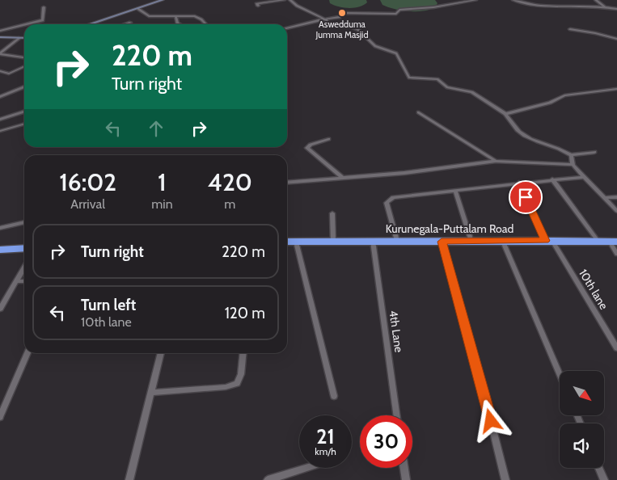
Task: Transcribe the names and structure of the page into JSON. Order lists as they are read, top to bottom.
{
  "streets": {
    "highway": ["Kurunegala-Puttalam Road"],
    "street": ["10th lane", "4th Lane"]
  },
  "crossings": [
    ["Kurunegala-Puttalam Road", "10th lane"],
    ["Kurunegala-Puttalam Road", "4th Lane"]
  ],
  "places": ["Aswedduma Jumma Masjid"],
  "north": "bottom right",
  "page": {
    "turn": ["220 m", "Turn right"],
    "eta": [
      "16:02",
      "Arrival",
      "1",
      "min",
      "420",
      "m"
    ],
    "list": [
      {
        "name": "Turn right",
        "value": "220 m"
      },
      {
        "name": "Turn left",
        "note": "10th lane",
        "value": "120 m"
      }
    ],
    "speed": "21 km/h",
    "limit": "30"
  }
}
